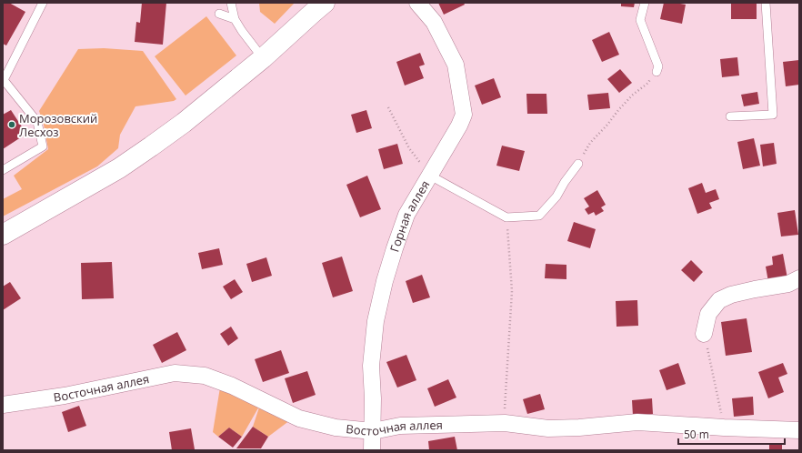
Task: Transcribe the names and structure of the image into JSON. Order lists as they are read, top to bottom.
{
  "streets": {
    "street": ["Горная аллея", "Восточная аллея"]
  },
  "crossings": [
    ["Горная аллея", "Восточная аллея"]
  ],
  "places": ["Морозовский Лесхоз"],
  "scale_bar": "50 m"
}
